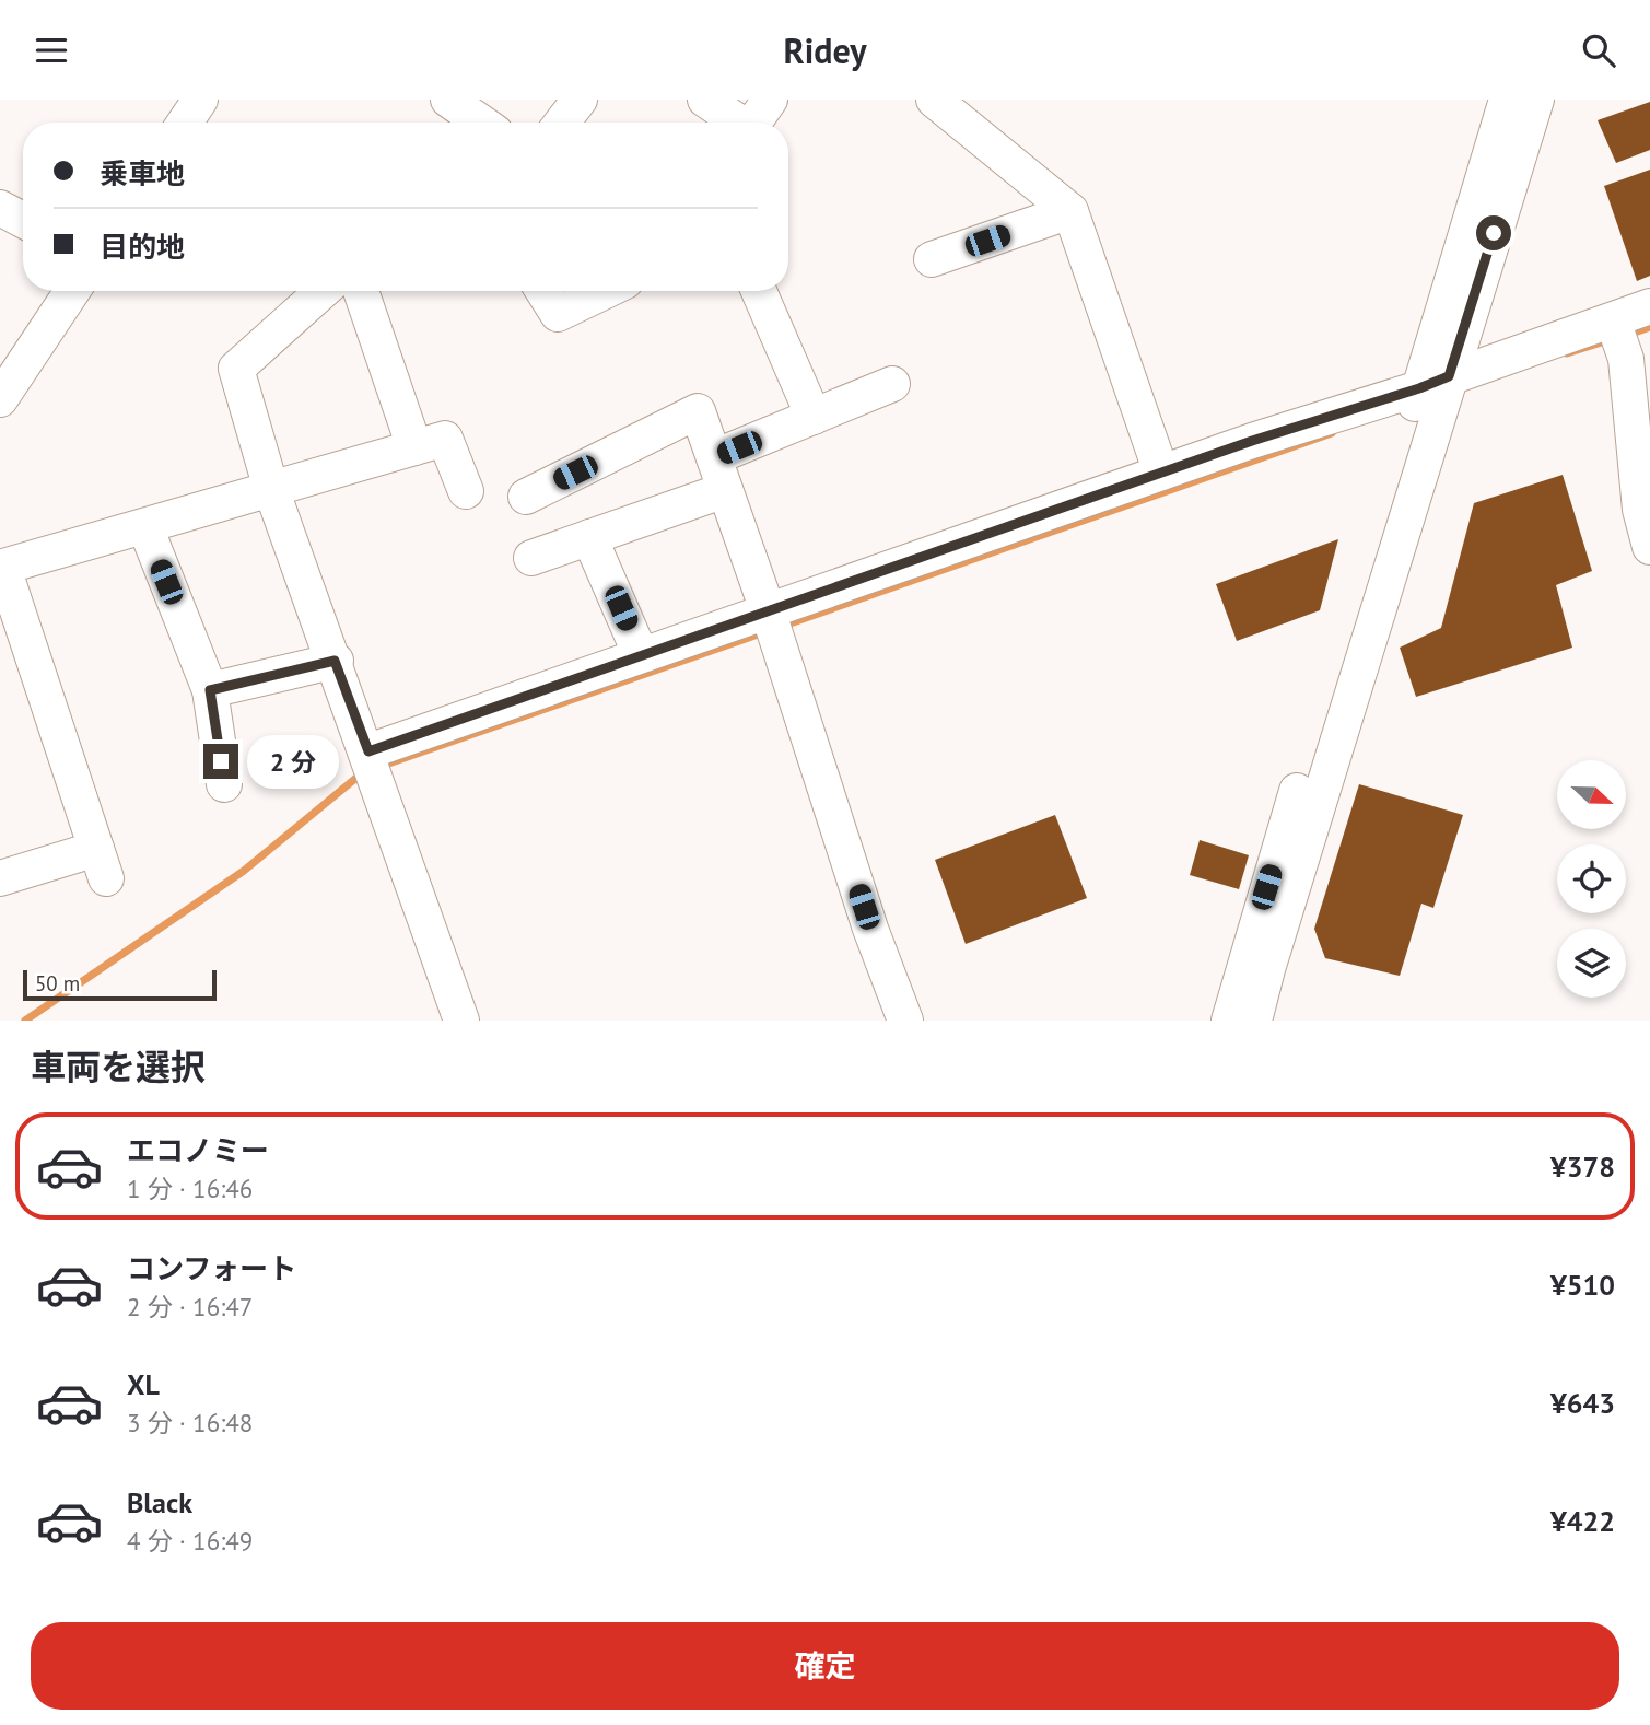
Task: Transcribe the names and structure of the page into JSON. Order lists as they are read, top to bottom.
{
  "scale_bar": "50 m",
  "north": "right",
  "page": {
    "header": "Ridey",
    "banner": ["乗車地", "目的地"],
    "bubble": "2 分",
    "scale": "50 m",
    "heading": "車両を選択",
    "list": [
      {
        "name": "エコノミー",
        "note": "1 分 · 16:46",
        "value": "¥378"
      },
      {
        "name": "コンフォート",
        "note": "2 分 · 16:47",
        "value": "¥510"
      },
      {
        "name": "XL",
        "note": "3 分 · 16:48",
        "value": "¥643"
      },
      {
        "name": "Black",
        "note": "4 分 · 16:49",
        "value": "¥422"
      }
    ],
    "buttons": "確定"
  }
}
